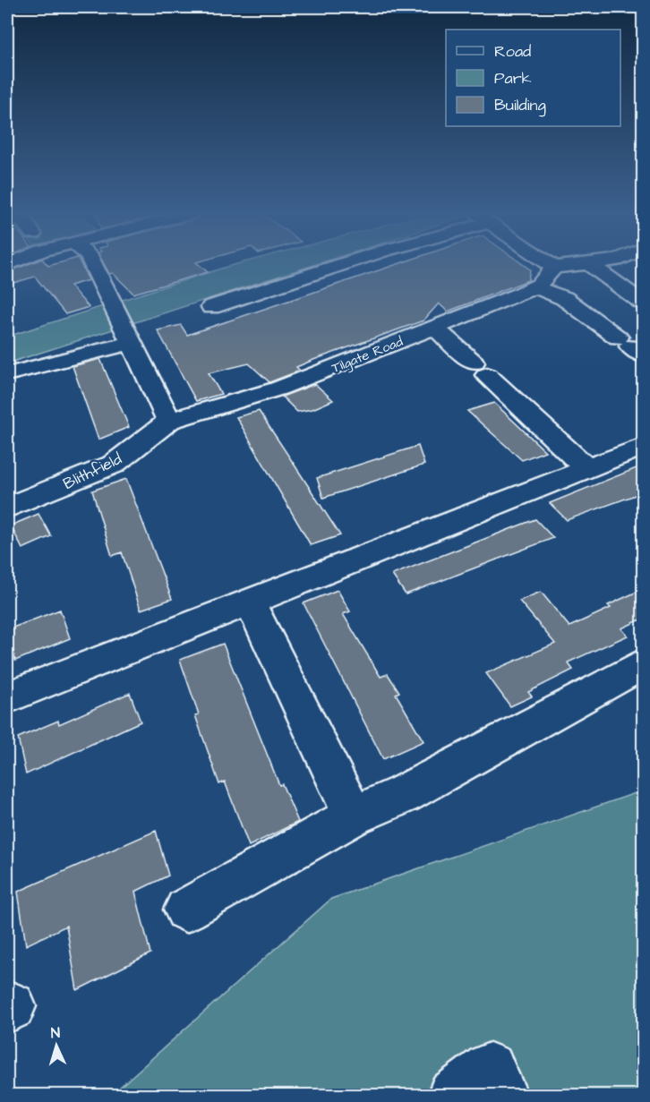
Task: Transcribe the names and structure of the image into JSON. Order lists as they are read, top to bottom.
{
  "streets": {
    "street": ["Tilgate Road", "Blithfield"]
  },
  "crossings": [
    ["Tilgate Road", "Blithfield"]
  ],
  "legend": ["Road", "Park", "Building"],
  "north": "top"
}
